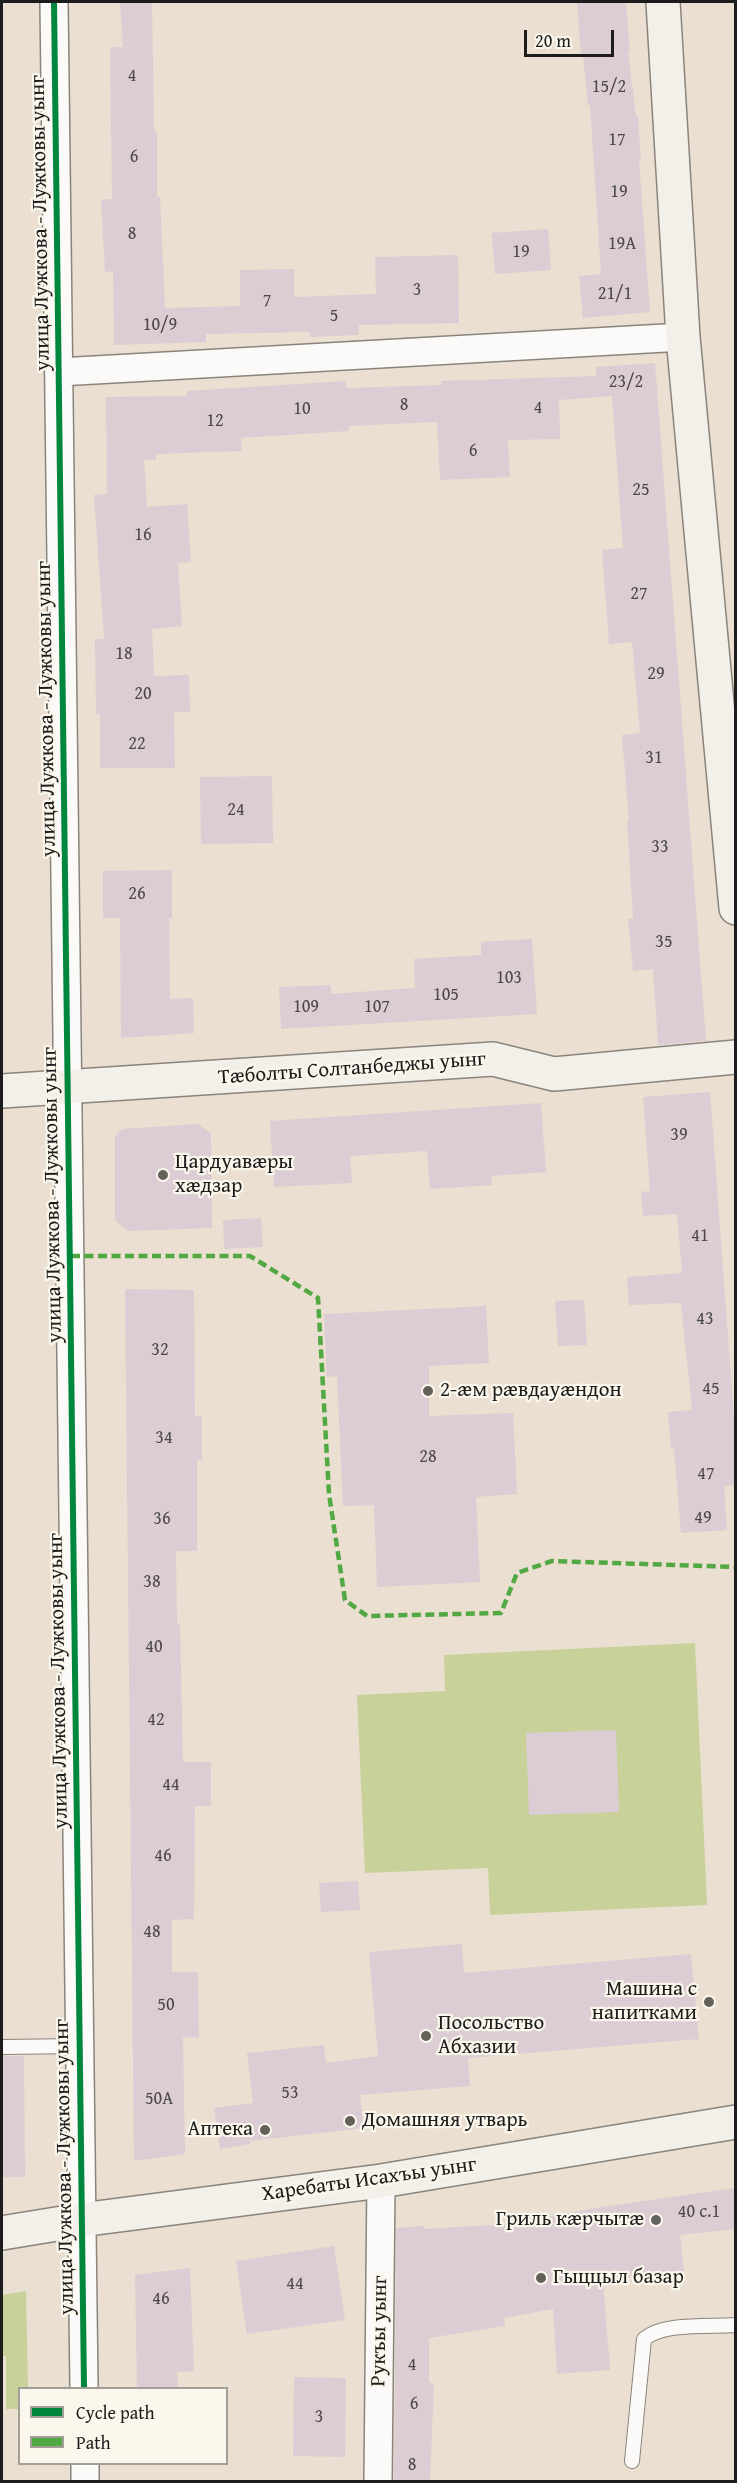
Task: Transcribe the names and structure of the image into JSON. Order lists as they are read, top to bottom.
{
  "streets": {
    "street": [
      "улица Лужкова - Лужковы уынг",
      "Тæболты Солтанбеджы уынг",
      "Харебаты Исахъы уынг",
      "Рукъы уынг"
    ]
  },
  "crossings": [
    ["улица Лужкова - Лужковы уынг", "Тæболты Солтанбеджы уынг"],
    ["улица Лужкова - Лужковы уынг", "Харебаты Исахъы уынг"],
    ["Харебаты Исахъы уынг", "Рукъы уынг"]
  ],
  "places": [
    "Цардуавæры хæдзар",
    "2-æм рӕвдауӕндон",
    "Машина с напитками",
    "Посольство Абхазии",
    "Домашняя утварь",
    "Аптека",
    "Гриль кæрчытæ",
    "Гыццыл базар"
  ],
  "house_numbers": [
    "4",
    "15/2",
    "17",
    "6",
    "19",
    "8",
    "19А",
    "19",
    "3",
    "21/1",
    "7",
    "5",
    "10/9",
    "23/2",
    "8",
    "4",
    "10",
    "12",
    "6",
    "25",
    "16",
    "27",
    "18",
    "29",
    "20",
    "22",
    "31",
    "24",
    "33",
    "26",
    "35",
    "103",
    "105",
    "109",
    "107",
    "39",
    "41",
    "43",
    "32",
    "45",
    "34",
    "28",
    "47",
    "49",
    "36",
    "38",
    "40",
    "42",
    "44",
    "46",
    "48",
    "50",
    "53",
    "50А",
    "40 с.1",
    "44",
    "46",
    "4",
    "6",
    "3",
    "8"
  ],
  "legend": ["Cycle path", "Path"],
  "scale_bar": "20 m"
}
